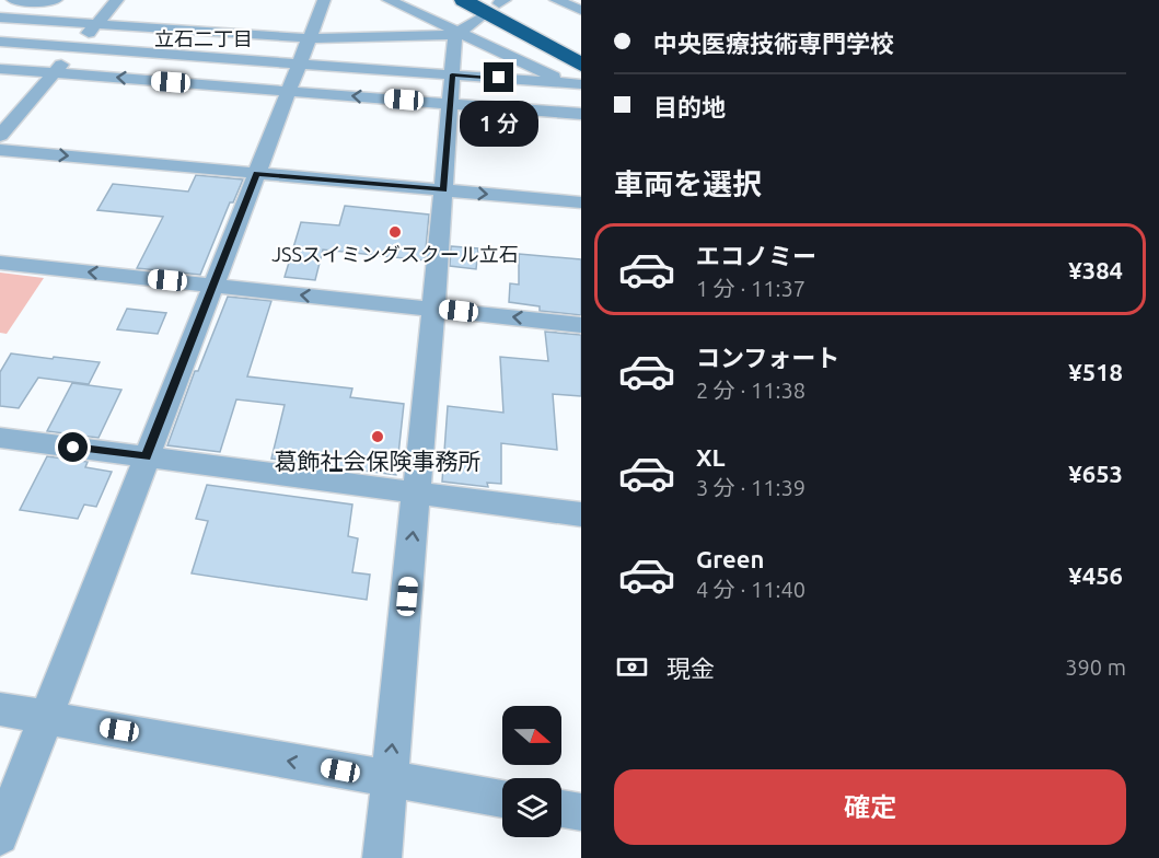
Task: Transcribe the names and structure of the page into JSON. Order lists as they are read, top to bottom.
{
  "districts": ["立石二丁目"],
  "places": ["JSSスイミングスクール立石", "葛飾社会保険事務所"],
  "north": "right",
  "page": {
    "banner": ["中央医療技術専門学校", "目的地"],
    "bubble": "1 分",
    "heading": "車両を選択",
    "list": [
      {
        "name": "エコノミー",
        "note": "1 分 · 11:37",
        "value": "¥384"
      },
      {
        "name": "コンフォート",
        "note": "2 分 · 11:38",
        "value": "¥518"
      },
      {
        "name": "XL",
        "note": "3 分 · 11:39",
        "value": "¥653"
      },
      {
        "name": "Green",
        "note": "4 分 · 11:40",
        "value": "¥456"
      }
    ],
    "pay": ["現金", "390 m"],
    "buttons": "確定"
  }
}
